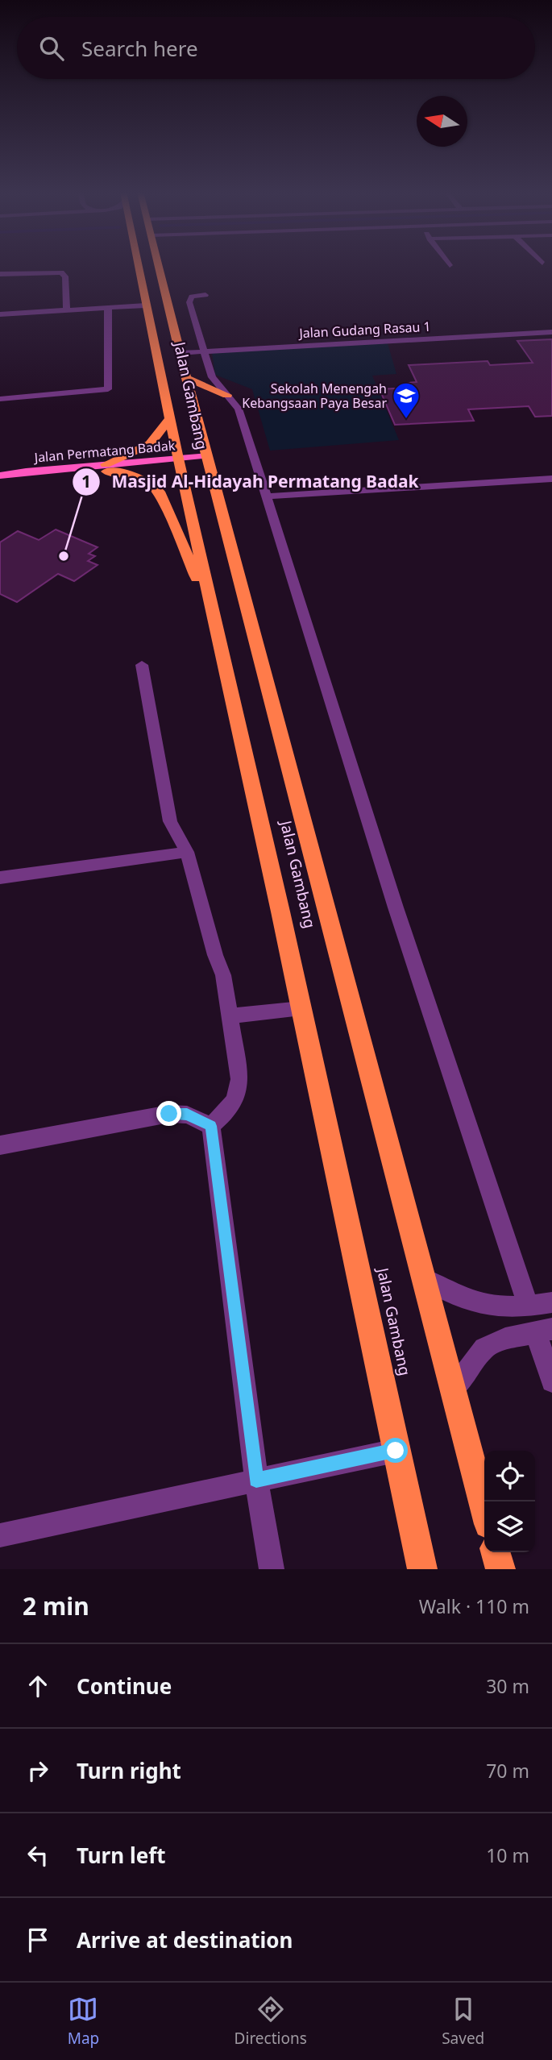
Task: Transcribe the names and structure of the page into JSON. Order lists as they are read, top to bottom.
{
  "streets": {
    "highway": ["Jalan Gambang"],
    "main road": ["Jalan Permatang Badak"],
    "street": ["Jalan Gudang Rasau 1"]
  },
  "crossings": [
    ["Jalan Gudang Rasau 1", "Jalan Gambang"],
    ["Jalan Gambang", "Jalan Permatang Badak"]
  ],
  "places": {
    "school or university": ["Sekolah Menengah Kebangsaan Paya Besar"],
    "other": ["Masjid Al-Hidayah Permatang Badak"]
  },
  "north": "left",
  "page": {
    "search": "Search here",
    "heading": ["2 min", "Walk · 110 m"],
    "list": [
      ["Continue", "30 m"],
      ["Turn right", "70 m"],
      ["Turn left", "10 m"],
      "Arrive at destination"
    ],
    "nav": ["Map", "Directions", "Saved"]
  }
}
